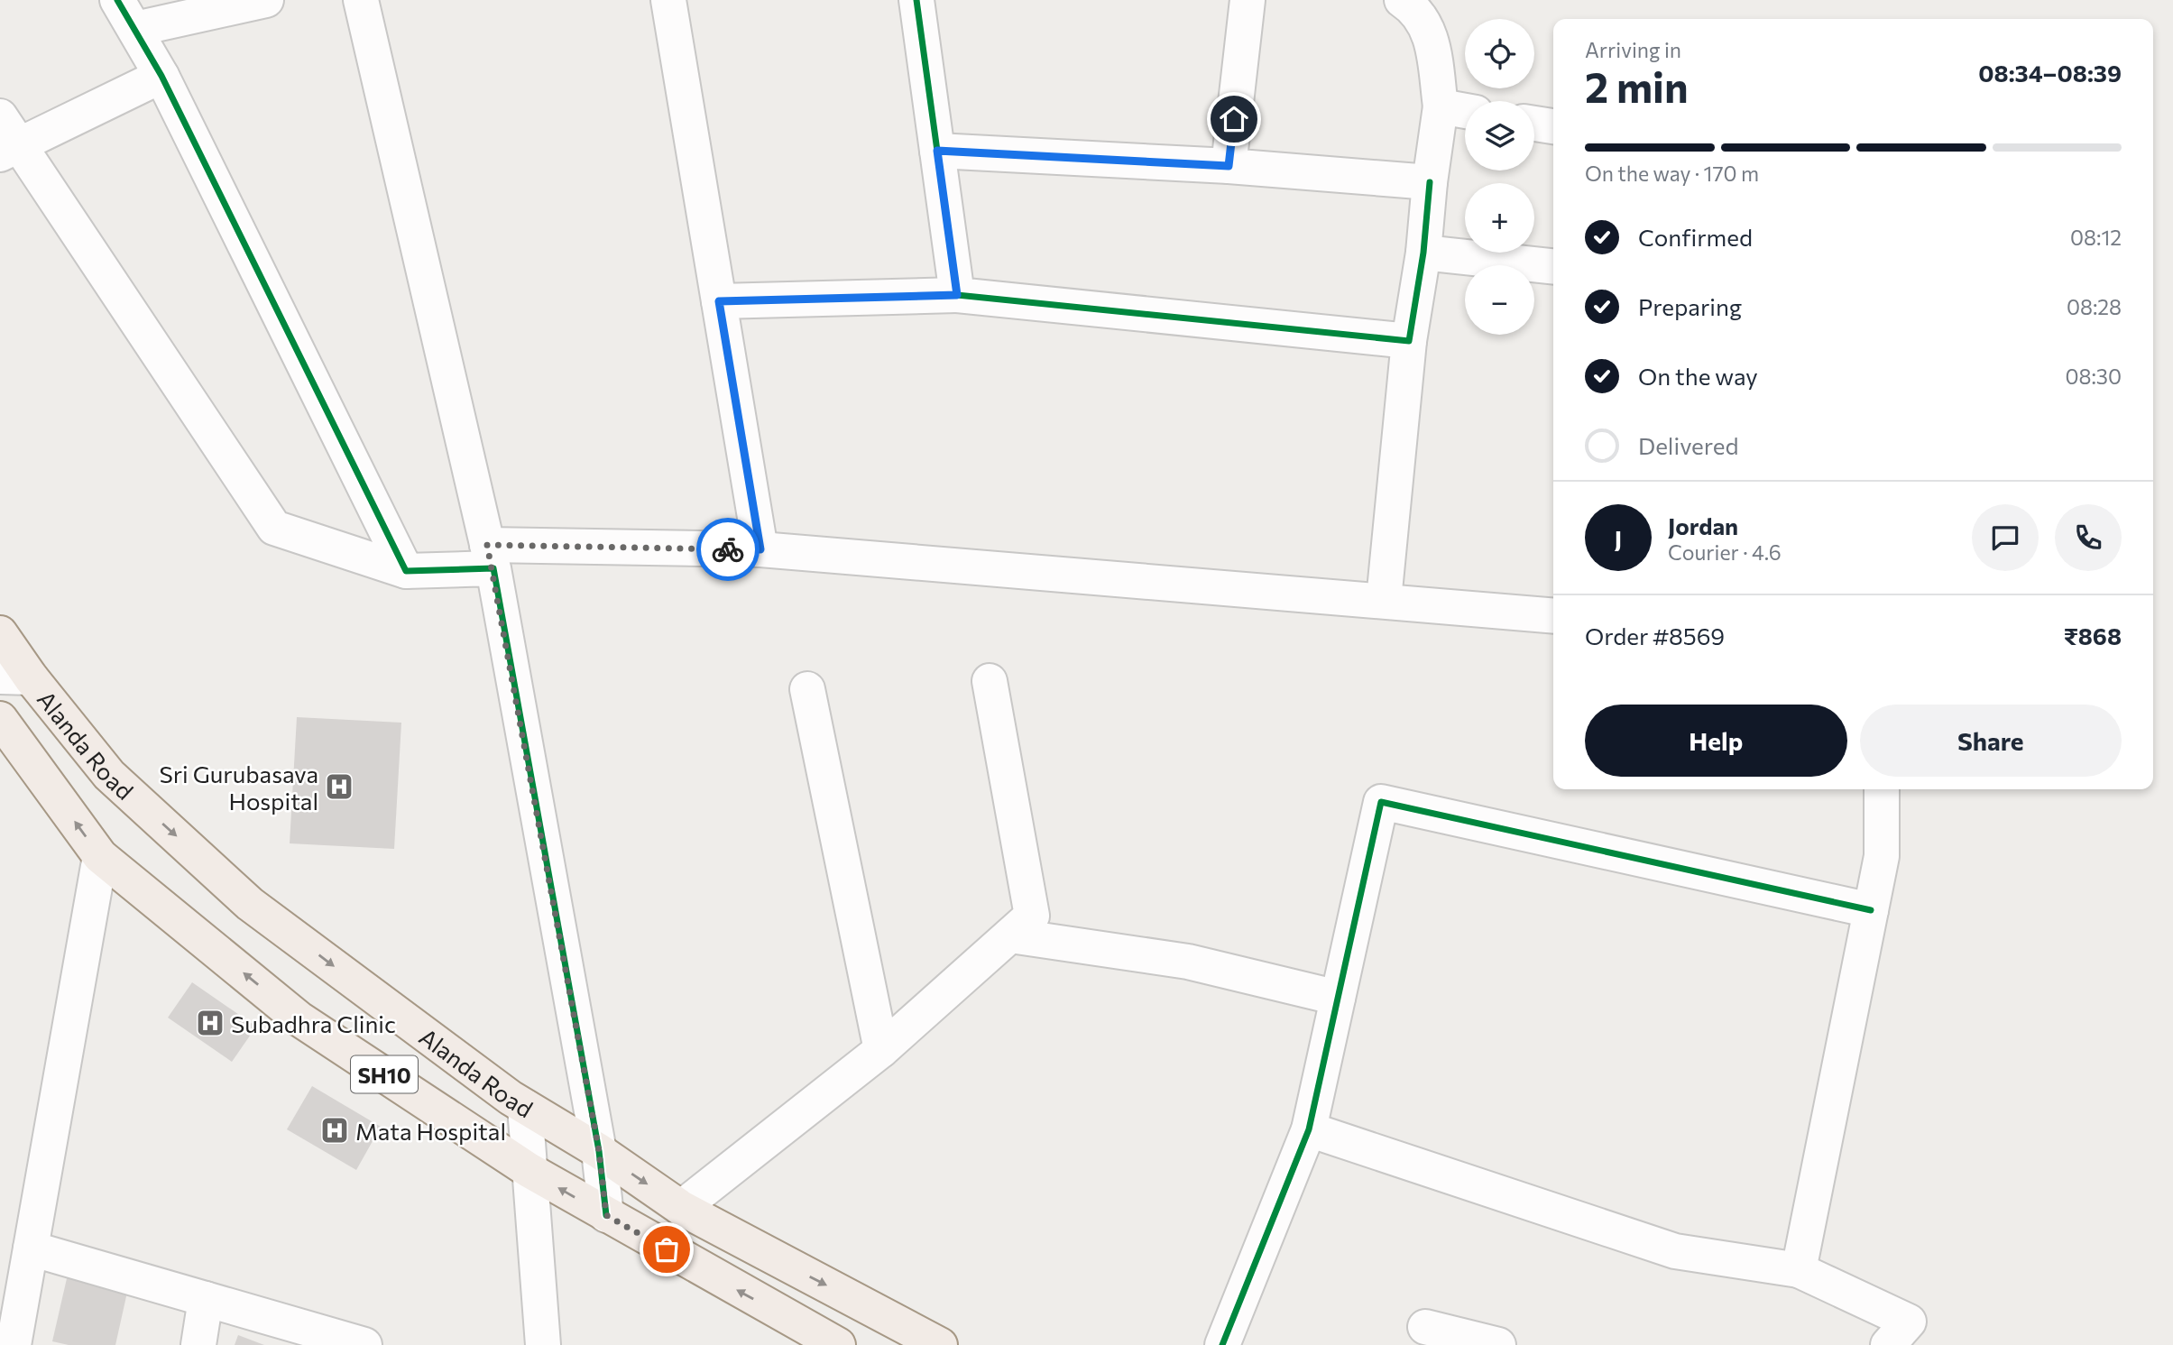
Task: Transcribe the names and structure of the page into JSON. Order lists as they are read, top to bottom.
{
  "streets": {
    "main road": ["Alanda Road", "SH10"]
  },
  "places": {
    "hospital": ["Sri Gurubasava Hospital", "Subadhra Clinic", "Mata Hospital"]
  },
  "page": {
    "map_buttons": ["+", "−"],
    "heading": ["2 min", "Arriving in", "08:34–08:39"],
    "panel": [
      "Jordan",
      "Courier · 4.6",
      "Order #8569",
      "₹868"
    ],
    "bar": "On the way · 170 m",
    "list": [
      ["Confirmed", "08:12"],
      ["Preparing", "08:28"],
      ["On the way", "08:30"],
      "Delivered"
    ],
    "round": "J",
    "buttons": ["Help", "Share"]
  }
}
